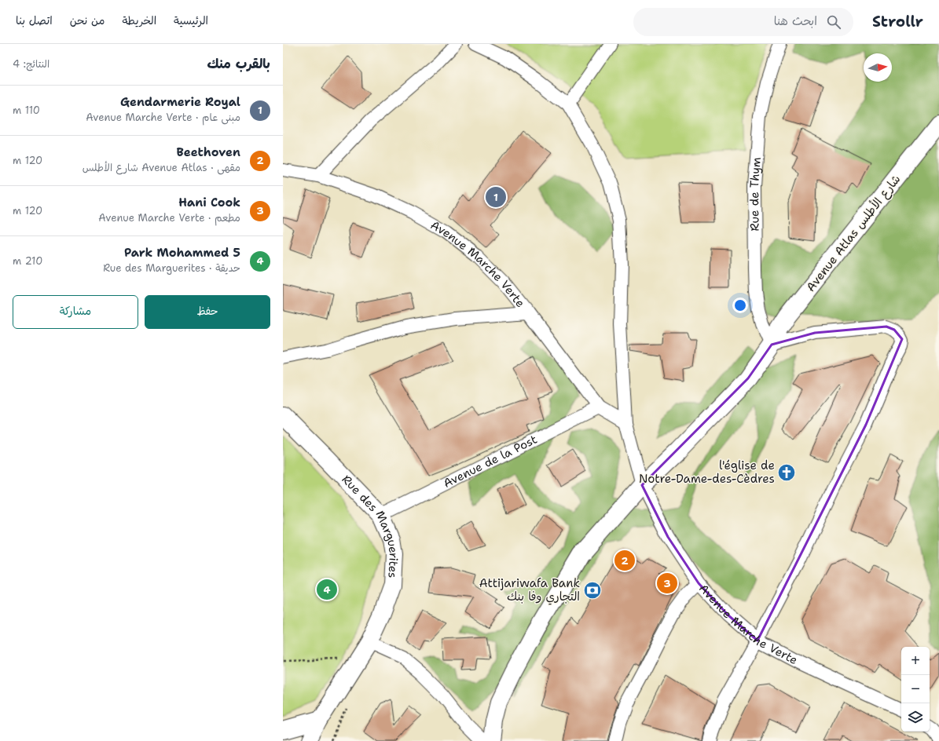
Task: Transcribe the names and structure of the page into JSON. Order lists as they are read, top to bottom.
{
  "streets": {
    "street": [
      "Rue de Thym",
      "Avenue Atlas شارع الأطلس",
      "Avenue Marche Verte",
      "Avenue de la Post",
      "Rue des Marguerites"
    ]
  },
  "crossings": [
    ["Rue de Thym", "Avenue Atlas شارع الأطلس"],
    ["Avenue Atlas شارع الأطلس", "Avenue Marche Verte"],
    ["Avenue Marche Verte", "Avenue de la Post"],
    ["Avenue de la Post", "Rue des Marguerites"]
  ],
  "places": {
    "church": ["l'église de Notre-Dame-des-Cèdres"],
    "bank": ["Attijariwafa Bank التجاري وفا بنك"]
  },
  "north": "right",
  "page": {
    "header": "Strollr",
    "search": "ابحث هنا",
    "nav": [
      "الرئيسية",
      "الخريطة",
      "من نحن",
      "اتصل بنا"
    ],
    "heading": ["بالقرب منك", "النتائج: 4"],
    "list": [
      {
        "mark": "1",
        "name": "Gendarmerie Royal",
        "note": "مبنى عام · Avenue Marche Verte",
        "value": "110 m"
      },
      {
        "mark": "2",
        "name": "Beethoven",
        "note": "مقهى · Avenue Atlas شارع الأطلس",
        "value": "120 m"
      },
      {
        "mark": "3",
        "name": "Hani Cook",
        "note": "مطعم · Avenue Marche Verte",
        "value": "120 m"
      },
      {
        "mark": "4",
        "name": "Park Mohammed 5",
        "note": "حديقة · Rue des Marguerites",
        "value": "210 m"
      }
    ],
    "pins": [
      "1",
      "2",
      "3",
      "4"
    ],
    "buttons": ["حفظ", "مشاركة"],
    "map_buttons": ["+", "−"]
  }
}
